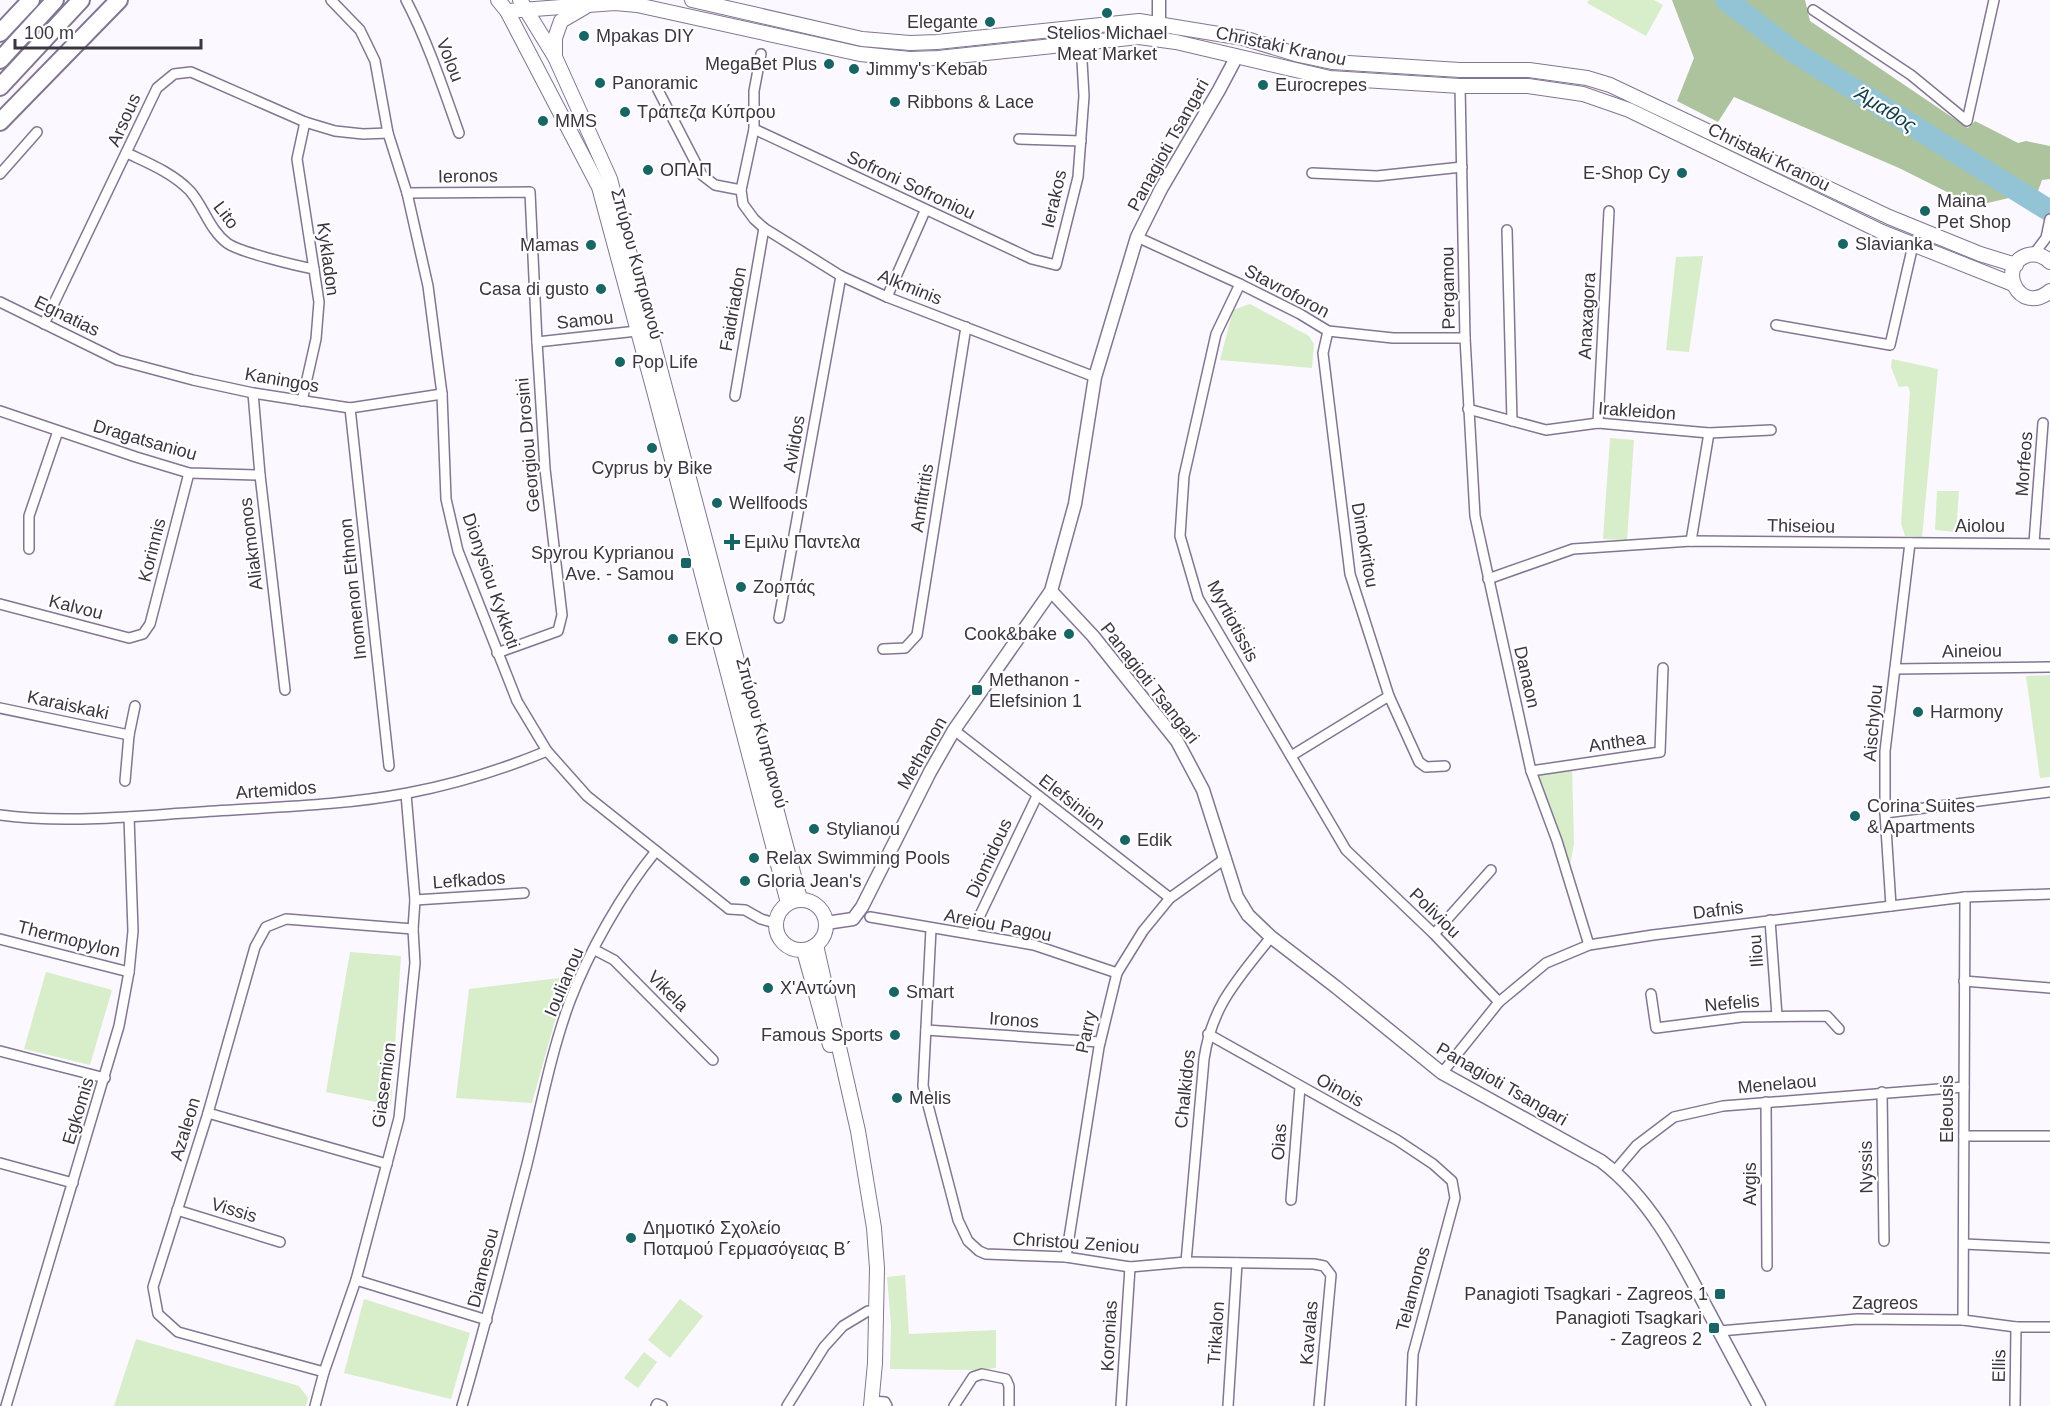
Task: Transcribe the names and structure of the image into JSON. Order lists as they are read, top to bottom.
{
  "streets": {
    "main road": ["Christaki Kranou", "Σπύρου Κυπριανού"],
    "street": [
      "Volou",
      "Arsous",
      "Panagioti Tsangari",
      "Ieronos",
      "Sofroni Sofroniou",
      "Ierakos",
      "Lito",
      "Kykladon",
      "Alkminis",
      "Pergamou",
      "Stavroforon",
      "Faidriadon",
      "Egnatias",
      "Anaxagora",
      "Samou",
      "Kaningos",
      "Irakleidon",
      "Dragatsaniou",
      "Avlidos",
      "Georgiou Drosini",
      "Morfeos",
      "Amfitritis",
      "Thiseiou",
      "Aiolou",
      "Aliakmonos",
      "Dimokritou",
      "Korinnis",
      "Dionysiou Kykkoti",
      "Inomenon Ethnon",
      "Kalvou",
      "Myrtiotissis",
      "Aineiou",
      "Danaon",
      "Karaiskaki",
      "Aischylou",
      "Anthea",
      "Methanon",
      "Artemidos",
      "Elefsinion",
      "Diomidous",
      "Lefkados",
      "Dafnis",
      "Poliviou",
      "Areiou Pagou",
      "Thermopylon",
      "Iliou",
      "Ioulianou",
      "Vikela",
      "Nefelis",
      "Ironos",
      "Parry",
      "Menelaou",
      "Giasemion",
      "Chalkidos",
      "Oinois",
      "Eleousis",
      "Egkomis",
      "Azaleon",
      "Oias",
      "Nyssis",
      "Avgis",
      "Vissis",
      "Christou Zeniou",
      "Diamesou",
      "Telamonos",
      "Zagreos",
      "Trikalon",
      "Kavalas",
      "Koronias",
      "Ellis"
    ]
  },
  "crossings": [
    ["Christaki Kranou", "Panagioti Tsangari"],
    ["Christaki Kranou", "Ierakos"],
    ["Christaki Kranou", "Σπύρου Κυπριανού"],
    ["Christaki Kranou", "Pergamou"],
    ["Arsous", "Lito"],
    ["Arsous", "Kykladon"],
    ["Arsous", "Egnatias"],
    ["Arsous", "Dionysiou Kykkoti"],
    ["Panagioti Tsangari", "Alkminis"],
    ["Panagioti Tsangari", "Stavroforon"],
    ["Panagioti Tsangari", "Methanon"],
    ["Panagioti Tsangari", "Dafnis"],
    ["Panagioti Tsangari", "Parry"],
    ["Panagioti Tsangari", "Menelaou"],
    ["Panagioti Tsangari", "Chalkidos"],
    ["Panagioti Tsangari", "Zagreos"],
    ["Ieronos", "Georgiou Drosini"],
    ["Ieronos", "Dionysiou Kykkoti"],
    ["Sofroni Sofroniou", "Ierakos"],
    ["Lito", "Kykladon"],
    ["Kykladon", "Kaningos"],
    ["Σπύρου Κυπριανού", "Samou"],
    ["Σπύρου Κυπριανού", "Dionysiou Kykkoti"],
    ["Σπύρου Κυπριανού", "Methanon"],
    ["Alkminis", "Faidriadon"],
    ["Alkminis", "Avlidos"],
    ["Alkminis", "Amfitritis"],
    ["Pergamou", "Stavroforon"],
    ["Pergamou", "Irakleidon"],
    ["Pergamou", "Danaon"],
    ["Stavroforon", "Dimokritou"],
    ["Stavroforon", "Myrtiotissis"],
    ["Egnatias", "Kaningos"],
    ["Anaxagora", "Irakleidon"],
    ["Samou", "Georgiou Drosini"],
    ["Kaningos", "Aliakmonos"],
    ["Kaningos", "Dionysiou Kykkoti"],
    ["Kaningos", "Inomenon Ethnon"],
    ["Irakleidon", "Danaon"],
    ["Dragatsaniou", "Aliakmonos"],
    ["Dragatsaniou", "Korinnis"],
    ["Georgiou Drosini", "Dionysiou Kykkoti"],
    ["Morfeos", "Aiolou"],
    ["Thiseiou", "Aiolou"],
    ["Thiseiou", "Danaon"],
    ["Thiseiou", "Aischylou"],
    ["Aiolou", "Aischylou"],
    ["Korinnis", "Kalvou"],
    ["Dionysiou Kykkoti", "Methanon"],
    ["Dionysiou Kykkoti", "Artemidos"],
    ["Dionysiou Kykkoti", "Ioulianou"],
    ["Myrtiotissis", "Poliviou"],
    ["Aineiou", "Aischylou"],
    ["Danaon", "Anthea"],
    ["Danaon", "Dafnis"],
    ["Aischylou", "Dafnis"],
    ["Methanon", "Elefsinion"],
    ["Artemidos", "Giasemion"],
    ["Artemidos", "Egkomis"],
    ["Elefsinion", "Diomidous"],
    ["Elefsinion", "Parry"],
    ["Diomidous", "Areiou Pagou"],
    ["Lefkados", "Giasemion"],
    ["Dafnis", "Poliviou"],
    ["Dafnis", "Iliou"],
    ["Dafnis", "Eleousis"],
    ["Areiou Pagou", "Parry"],
    ["Areiou Pagou", "Christou Zeniou"],
    ["Thermopylon", "Egkomis"],
    ["Iliou", "Nefelis"],
    ["Ioulianou", "Vikela"],
    ["Ioulianou", "Diamesou"],
    ["Ironos", "Parry"],
    ["Ironos", "Christou Zeniou"],
    ["Parry", "Christou Zeniou"],
    ["Menelaou", "Eleousis"],
    ["Menelaou", "Nyssis"],
    ["Menelaou", "Avgis"],
    ["Giasemion", "Azaleon"],
    ["Chalkidos", "Oinois"],
    ["Chalkidos", "Christou Zeniou"],
    ["Oinois", "Oias"],
    ["Oinois", "Telamonos"],
    ["Eleousis", "Zagreos"],
    ["Azaleon", "Vissis"],
    ["Christou Zeniou", "Trikalon"],
    ["Christou Zeniou", "Kavalas"],
    ["Christou Zeniou", "Koronias"],
    ["Zagreos", "Ellis"]
  ],
  "water": ["Άμαθος"],
  "places": {
    "other": [
      "Stelios Michael Meat Market",
      "Elegante",
      "Mpakas DIY",
      "MegaBet Plus",
      "Jimmy's Kebab",
      "Panoramic",
      "Eurocrepes",
      "Ribbons & Lace",
      "Τράπεζα Κύπρου",
      "MMS",
      "ΟΠΑΠ",
      "E-Shop Cy",
      "Maina Pet Shop",
      "Slavianka",
      "Mamas",
      "Casa di gusto",
      "Pop Life",
      "Cyprus by Bike",
      "Wellfoods",
      "Ζορπάς",
      "Cook&bake",
      "EKO",
      "Harmony",
      "Corina Suites & Apartments",
      "Stylianou",
      "Edik",
      "Relax Swimming Pools",
      "Gloria Jean's",
      "Χ'Αντώνη",
      "Smart",
      "Famous Sports",
      "Melis",
      "Δημοτικό Σχολείο Ποταμού Γερμασόγειας Β΄"
    ],
    "health": ["Εμιλυ Παντελα"],
    "transit": [
      "Spyrou Kyprianou Ave. - Samou",
      "Methanon - Elefsinion 1",
      "Panagioti Tsagkari - Zagreos 1",
      "Panagioti Tsagkari - Zagreos 2"
    ]
  },
  "scale_bar": "100 m"
}
